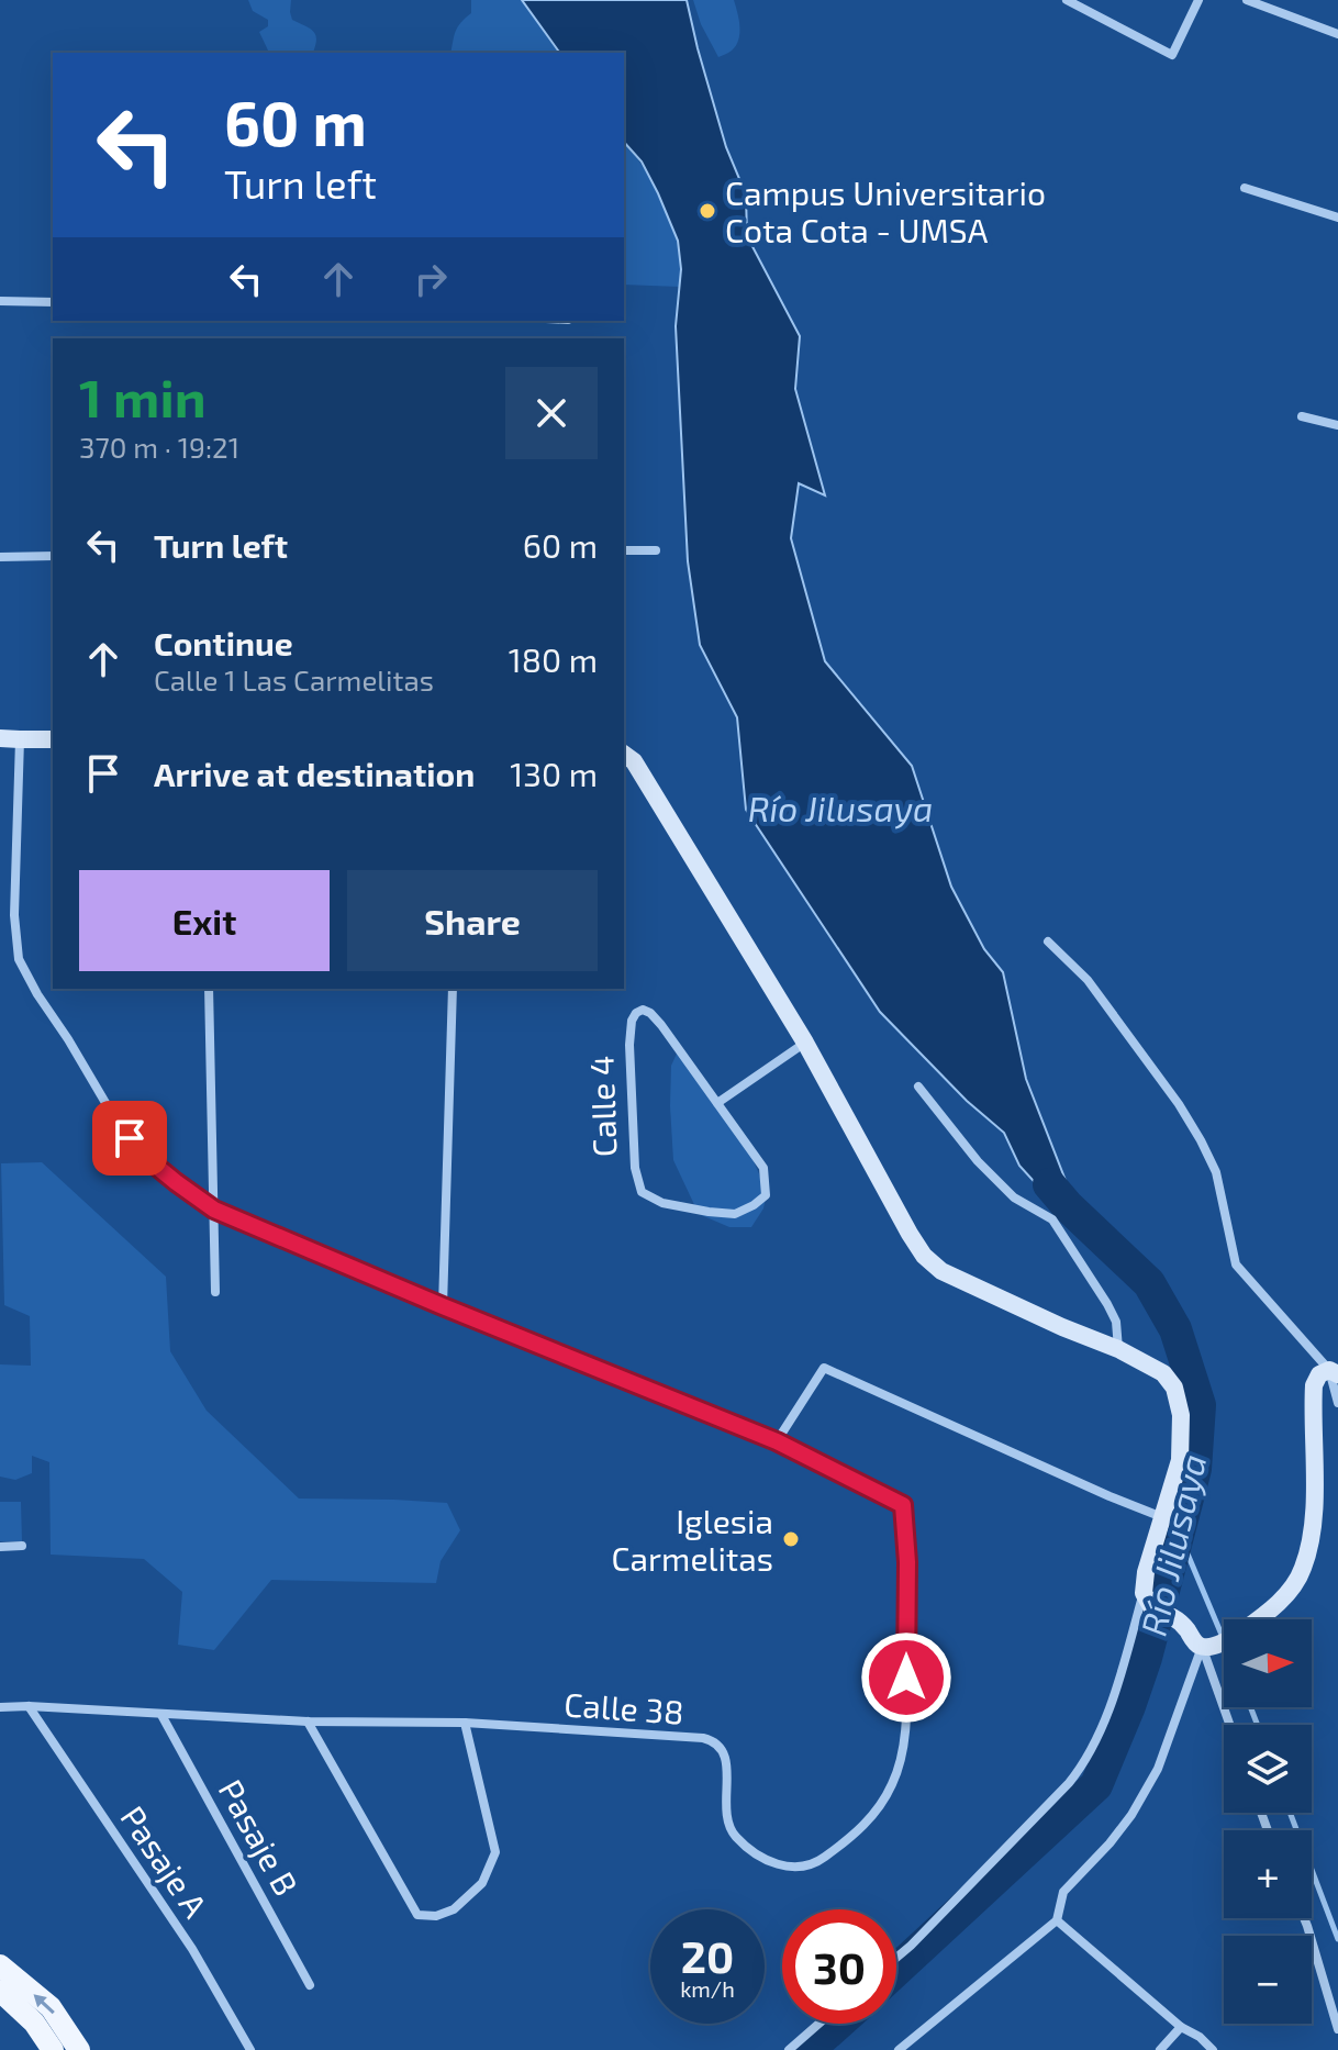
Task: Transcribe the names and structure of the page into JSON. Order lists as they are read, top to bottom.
{
  "streets": {
    "street": [
      "Calle 4",
      "Calle 38",
      "Pasaje B",
      "Pasaje A"
    ]
  },
  "crossings": [
    ["Calle 38", "Pasaje B"],
    ["Calle 38", "Pasaje A"]
  ],
  "water": ["Río Jilusaya"],
  "places": ["Campus Universitario Cota Cota - UMSA", "Iglesia Carmelitas"],
  "north": "right",
  "page": {
    "turn": ["60 m", "Turn left"],
    "heading": ["1 min", "370 m · 19:21"],
    "list": [
      {
        "name": "Turn left",
        "value": "60 m"
      },
      {
        "name": "Continue",
        "note": "Calle 1 Las Carmelitas",
        "value": "180 m"
      },
      {
        "name": "Arrive at destination",
        "value": "130 m"
      }
    ],
    "buttons": ["Exit", "Share"],
    "map_buttons": ["+", "−"],
    "speed": "20 km/h",
    "limit": "30"
  }
}
